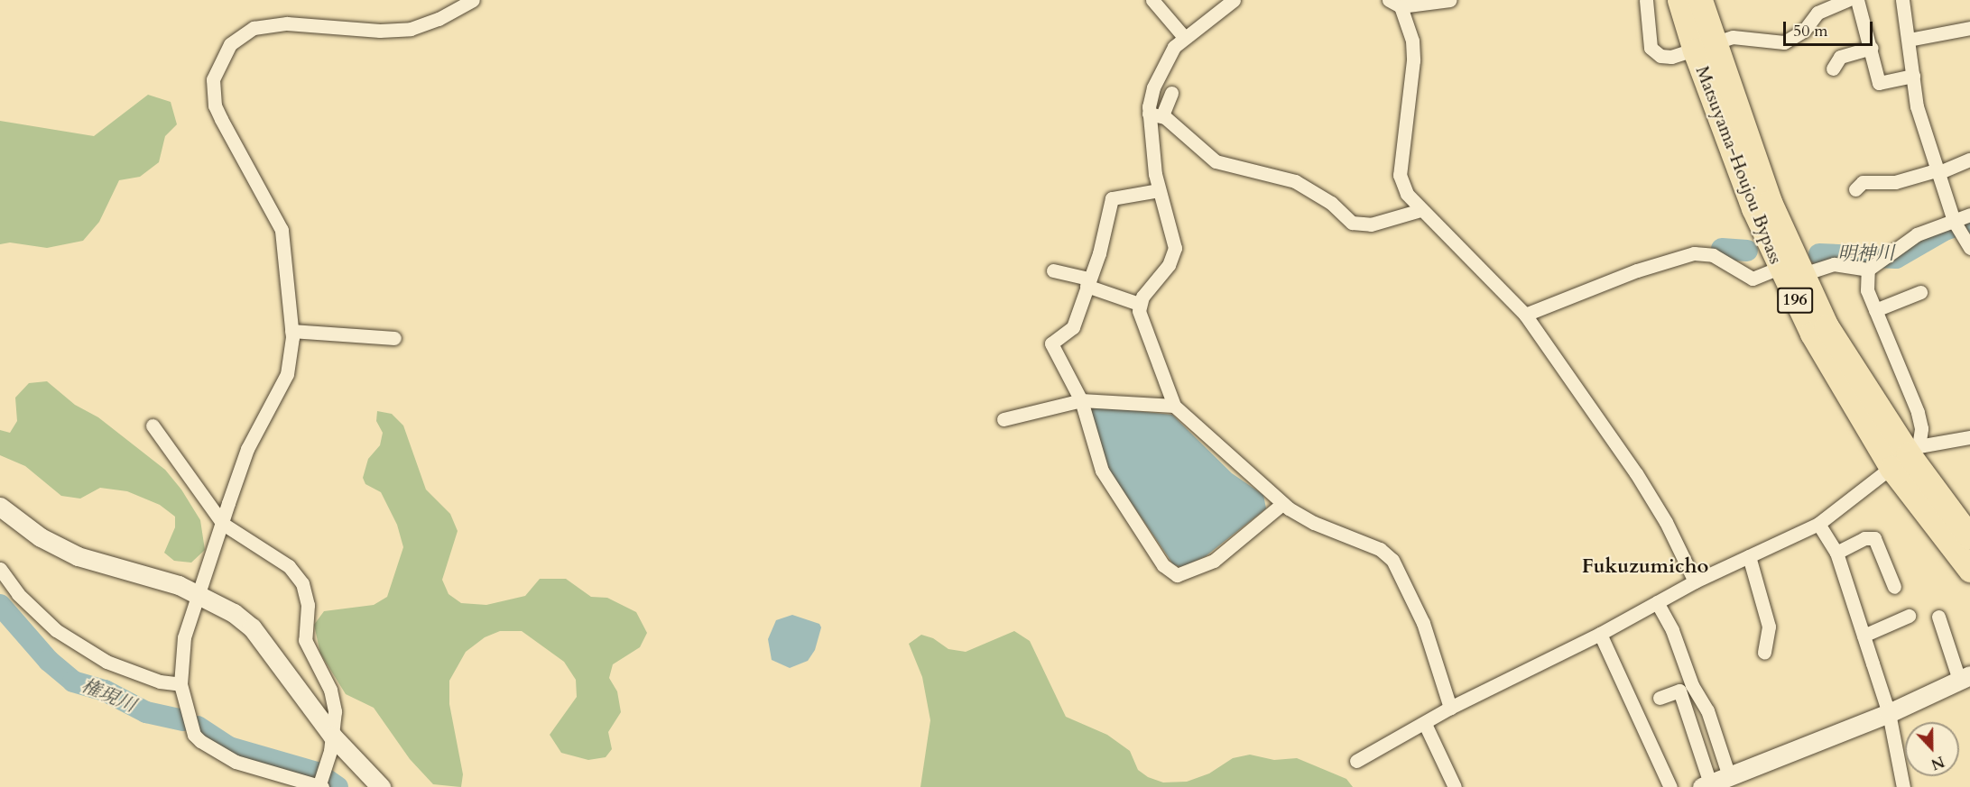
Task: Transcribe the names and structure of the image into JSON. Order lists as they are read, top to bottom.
{
  "streets": {
    "highway": ["Matsuyama-Houjou Bypass", "196"]
  },
  "districts": ["Fukuzumicho"],
  "water": ["明神川", "権現川"],
  "scale_bar": "50 m",
  "north": "bottom"
}
